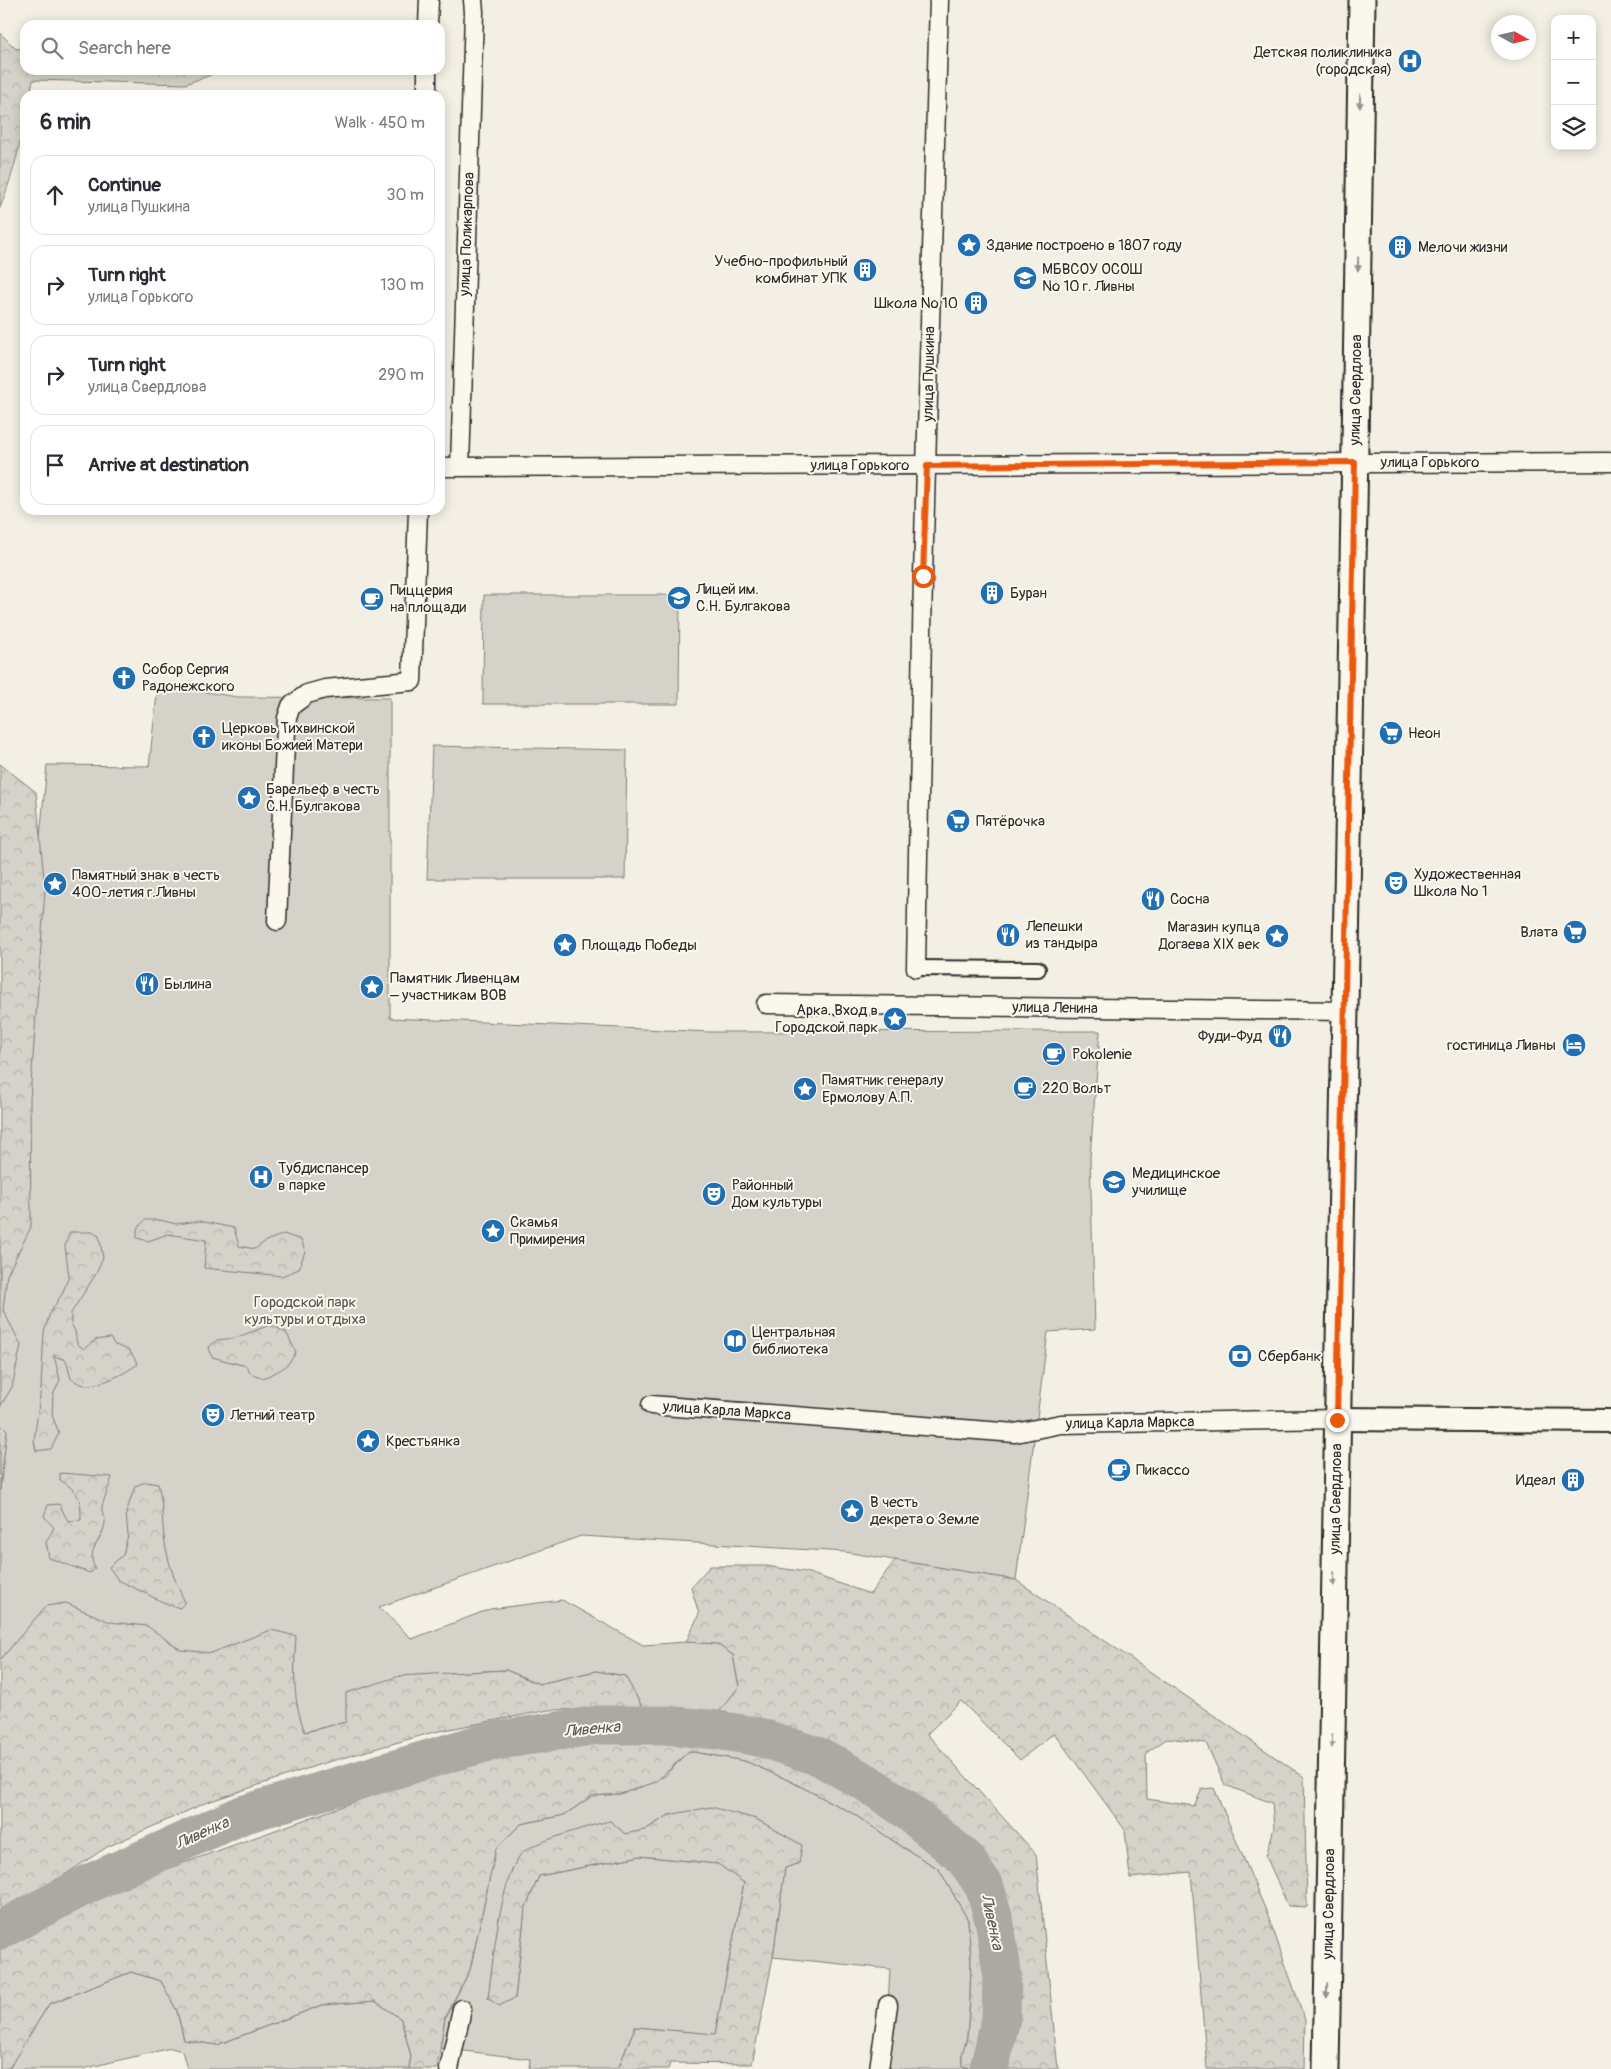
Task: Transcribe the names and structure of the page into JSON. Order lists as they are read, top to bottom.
{
  "streets": {
    "main road": ["улица Свердлова"],
    "street": [
      "улица Поликарпова",
      "улица Пушкина",
      "улица Горького",
      "улица Ленина",
      "улица Карла Маркса"
    ]
  },
  "crossings": [
    ["улица Поликарпова", "улица Горького"],
    ["улица Пушкина", "улица Горького"],
    ["улица Свердлова", "улица Горького"],
    ["улица Свердлова", "улица Ленина"],
    ["улица Свердлова", "улица Карла Маркса"]
  ],
  "one_way": ["улица Свердлова"],
  "water": ["Ливенка"],
  "parks": ["Городской парк культуры и отдыха"],
  "places": {
    "hospital": ["Детская поликлиника (городская)", "Тубдиспансер в парке"],
    "place": [
      "Здание построено в 1807 году",
      "Барельеф в честь С.Н. Булгакова",
      "Памятный знак в честь 400-летия г.Ливны",
      "Магазин купца Догаева XIX век",
      "Площадь Победы",
      "Памятник Ливенцам – участникам ВОВ",
      "Арка. Вход в Городской парк",
      "Памятник генералу Ермолову А.П.",
      "Скамья Примирения",
      "Крестьянка",
      "В честь декрета о Земле"
    ],
    "building": [
      "Мелочи жизни",
      "Учебно-профильный комбинат УПК",
      "Школа № 10",
      "Буран",
      "Идеал"
    ],
    "school or university": ["МБВСОУ ОСОШ № 10 г. Ливны", "Лицей им. С.Н. Булгакова", "Медицинское училище"],
    "cafe": [
      "Пиццерия на площади",
      "Pokolenie",
      "220 Вольт",
      "Пикассо"
    ],
    "church": ["Собор Сергия Радонежского", "Церковь Тихвинской иконы Божией Матери"],
    "supermarket": ["Неон", "Пятёрочка", "Влата"],
    "theatre": ["Художественная Школа № 1", "Районный Дом культуры", "Летний театр"],
    "restaurant": [
      "Сосна",
      "Лепешки из тандыра",
      "Былина",
      "Фуди-Фуд"
    ],
    "hotel": ["гостиница Ливны"],
    "library": ["Центральная библиотека"],
    "bank": ["Сбербанк"]
  },
  "north": "right",
  "page": {
    "map_buttons": ["+", "−"],
    "search": "Search here",
    "heading": ["6 min", "Walk · 450 m"],
    "list": [
      ["Continue", "улица Пушкина", "30 m"],
      ["Turn right", "улица Горького", "130 m"],
      ["Turn right", "улица Свердлова", "290 m"],
      "Arrive at destination"
    ]
  }
}
